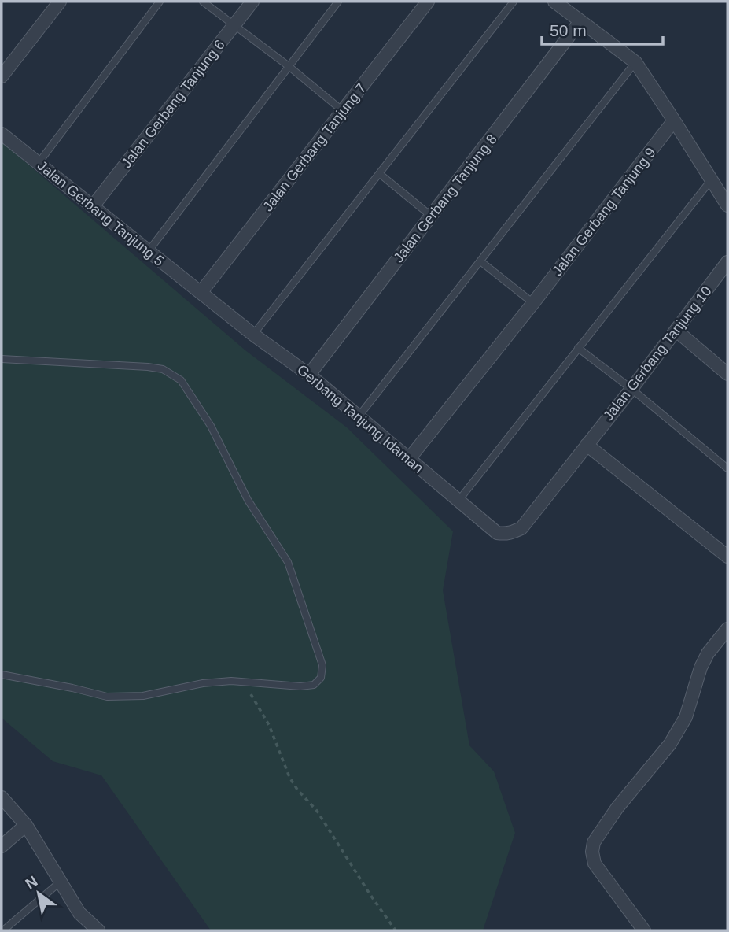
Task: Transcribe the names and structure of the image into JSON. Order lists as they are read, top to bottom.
{
  "streets": {
    "street": [
      "Jalan Gerbang Tanjung 6",
      "Jalan Gerbang Tanjung 7",
      "Jalan Gerbang Tanjung 8",
      "Jalan Gerbang Tanjung 9",
      "Jalan Gerbang Tanjung 5",
      "Jalan Gerbang Tanjung 10",
      "Gerbang Tanjung Idaman"
    ]
  },
  "crossings": [
    ["Jalan Gerbang Tanjung 6", "Jalan Gerbang Tanjung 5"],
    ["Jalan Gerbang Tanjung 7", "Jalan Gerbang Tanjung 5"],
    ["Jalan Gerbang Tanjung 7", "Gerbang Tanjung Idaman"],
    ["Jalan Gerbang Tanjung 8", "Gerbang Tanjung Idaman"],
    ["Jalan Gerbang Tanjung 9", "Gerbang Tanjung Idaman"],
    ["Jalan Gerbang Tanjung 5", "Gerbang Tanjung Idaman"],
    ["Jalan Gerbang Tanjung 10", "Gerbang Tanjung Idaman"]
  ],
  "scale_bar": "50 m",
  "north": "top left"
}
